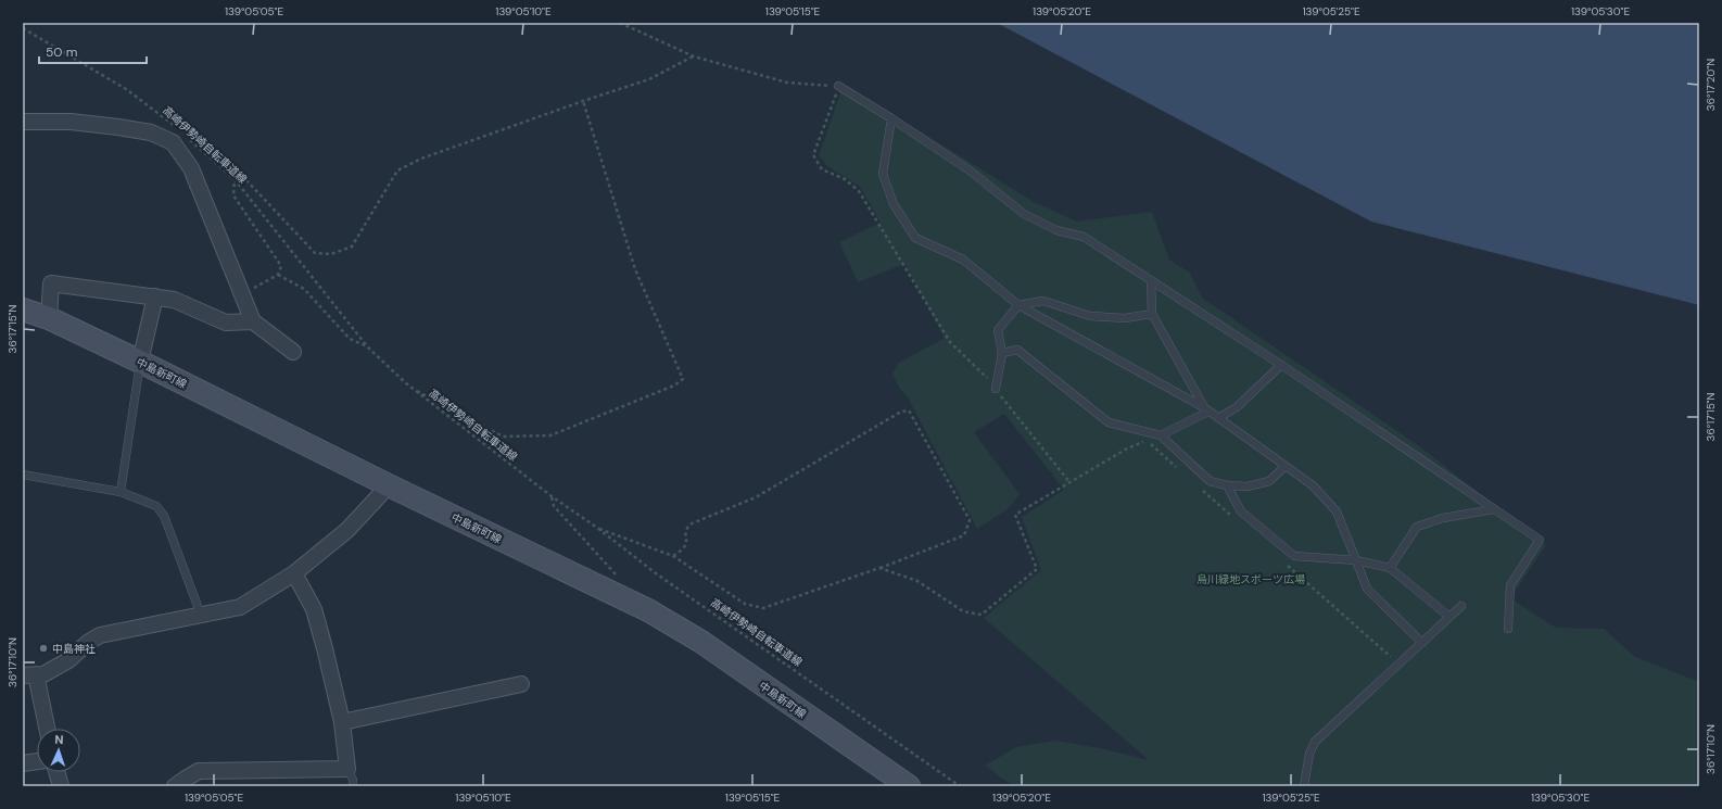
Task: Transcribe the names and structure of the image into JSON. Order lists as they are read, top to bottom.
{
  "streets": {
    "main road": ["中島新町線"],
    "path": ["高崎伊勢崎自転車道線"]
  },
  "parks": ["烏川緑地スポーツ広場"],
  "places": ["中島神社"],
  "scale_bar": "50 m",
  "north": "top",
  "coordinates": [
    "139°05'05\"E",
    "139°05'10\"E",
    "139°05'15\"E",
    "139°05'20\"E",
    "139°05'25\"E",
    "139°05'30\"E",
    "36°17'20\"N",
    "36°17'15\"N",
    "36°17'10\"N"
  ]
}
